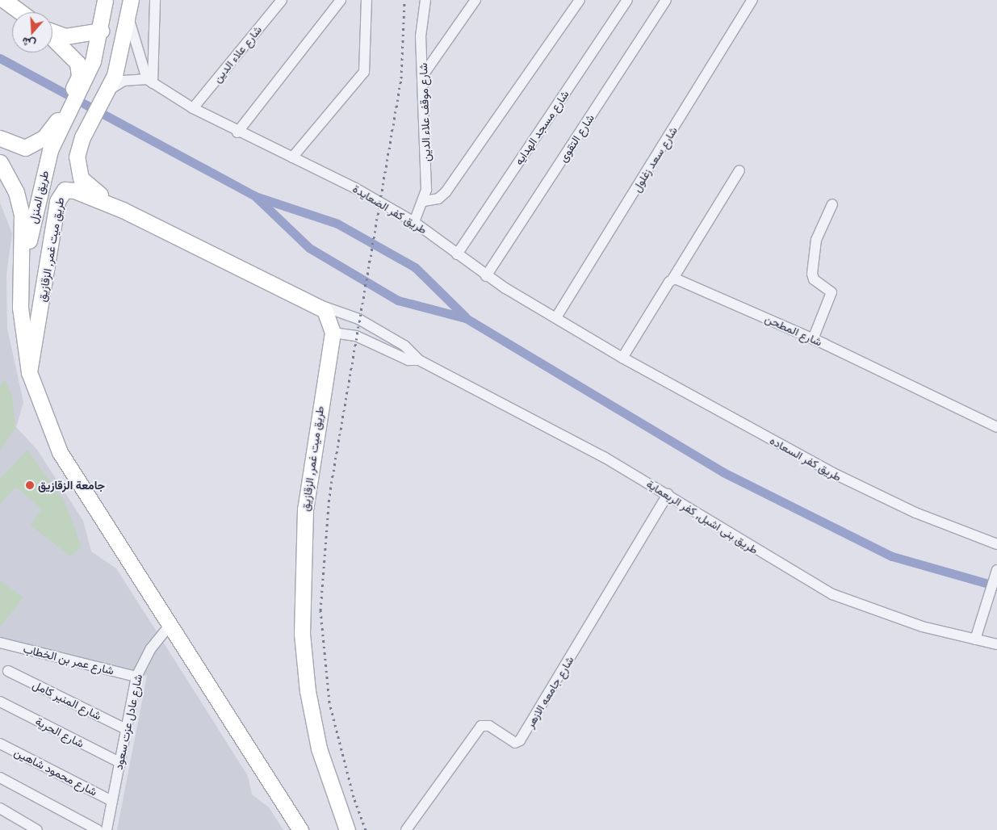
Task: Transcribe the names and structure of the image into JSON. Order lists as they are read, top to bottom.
{
  "streets": {
    "highway": ["طريق المنزل", "طريق ميت غمر, الزقازيق"],
    "street": [
      "شارع علاء الدين",
      "شارع موقف علاء الدين",
      "شارع مسجد الهدايه",
      "شارع التقوى",
      "شارع سعد زغلول",
      "طريق كفر الصعايدة",
      "شارع المطحن",
      "طريق كفر السعاده",
      "طريق بنى اشبل, كفر الربعماية",
      "شارع عمر بن الخطاب",
      "شارع جامعه الازهر",
      "شارع المنير كامل",
      "شارع عادل عزت سعود",
      "شارع الحرية",
      "شارع محمود شاهين"
    ]
  },
  "crossings": [
    ["شارع علاء الدين", "طريق كفر الصعايدة"],
    ["شارع موقف علاء الدين", "طريق كفر الصعايدة"],
    ["شارع مسجد الهدايه", "طريق كفر الصعايدة"],
    ["شارع التقوى", "طريق كفر الصعايدة"],
    ["شارع سعد زغلول", "طريق كفر الصعايدة"],
    ["طريق المنزل", "طريق ميت غمر, الزقازيق"],
    ["طريق كفر الصعايدة", "طريق كفر السعاده"],
    ["طريق ميت غمر, الزقازيق", "شارع عادل عزت سعود"],
    ["طريق بنى اشبل, كفر الربعماية", "شارع جامعه الازهر"],
    ["شارع عمر بن الخطاب", "شارع عادل عزت سعود"],
    ["شارع المنير كامل", "شارع عادل عزت سعود"],
    ["شارع عادل عزت سعود", "شارع الحرية"],
    ["شارع عادل عزت سعود", "شارع محمود شاهين"]
  ],
  "places": ["جامعة الزقازيق"],
  "north": "bottom"
}
